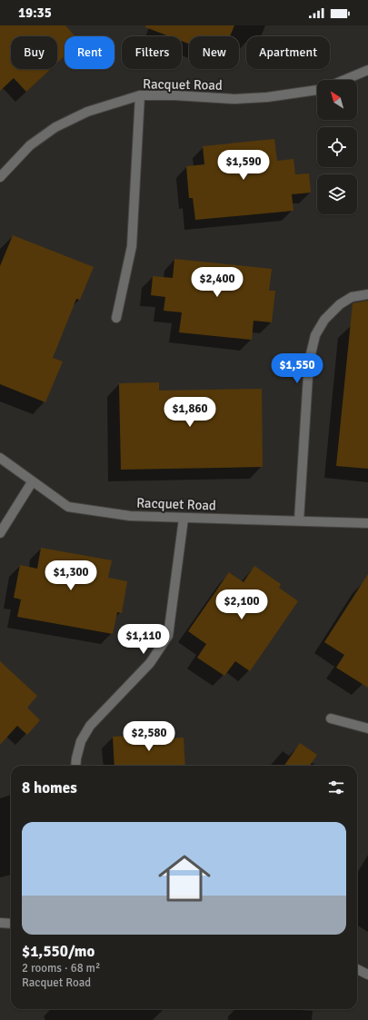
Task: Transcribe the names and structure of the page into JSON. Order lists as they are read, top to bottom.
{
  "streets": {
    "street": ["Racquet Road"]
  },
  "north": "top left",
  "page": {
    "status": "19:35",
    "chip": [
      "Buy",
      "Rent",
      "Filters",
      "New",
      "Apartment"
    ],
    "price": [
      "$1,590",
      "$2,400",
      "$1,550",
      "$1,860",
      "$1,300",
      "$2,100",
      "$1,110",
      "$2,580"
    ],
    "heading": "8 homes",
    "list": [
      {
        "name": "$1,550/mo",
        "note": "2 rooms · 68 m² · Racquet Road"
      }
    ]
  }
}
